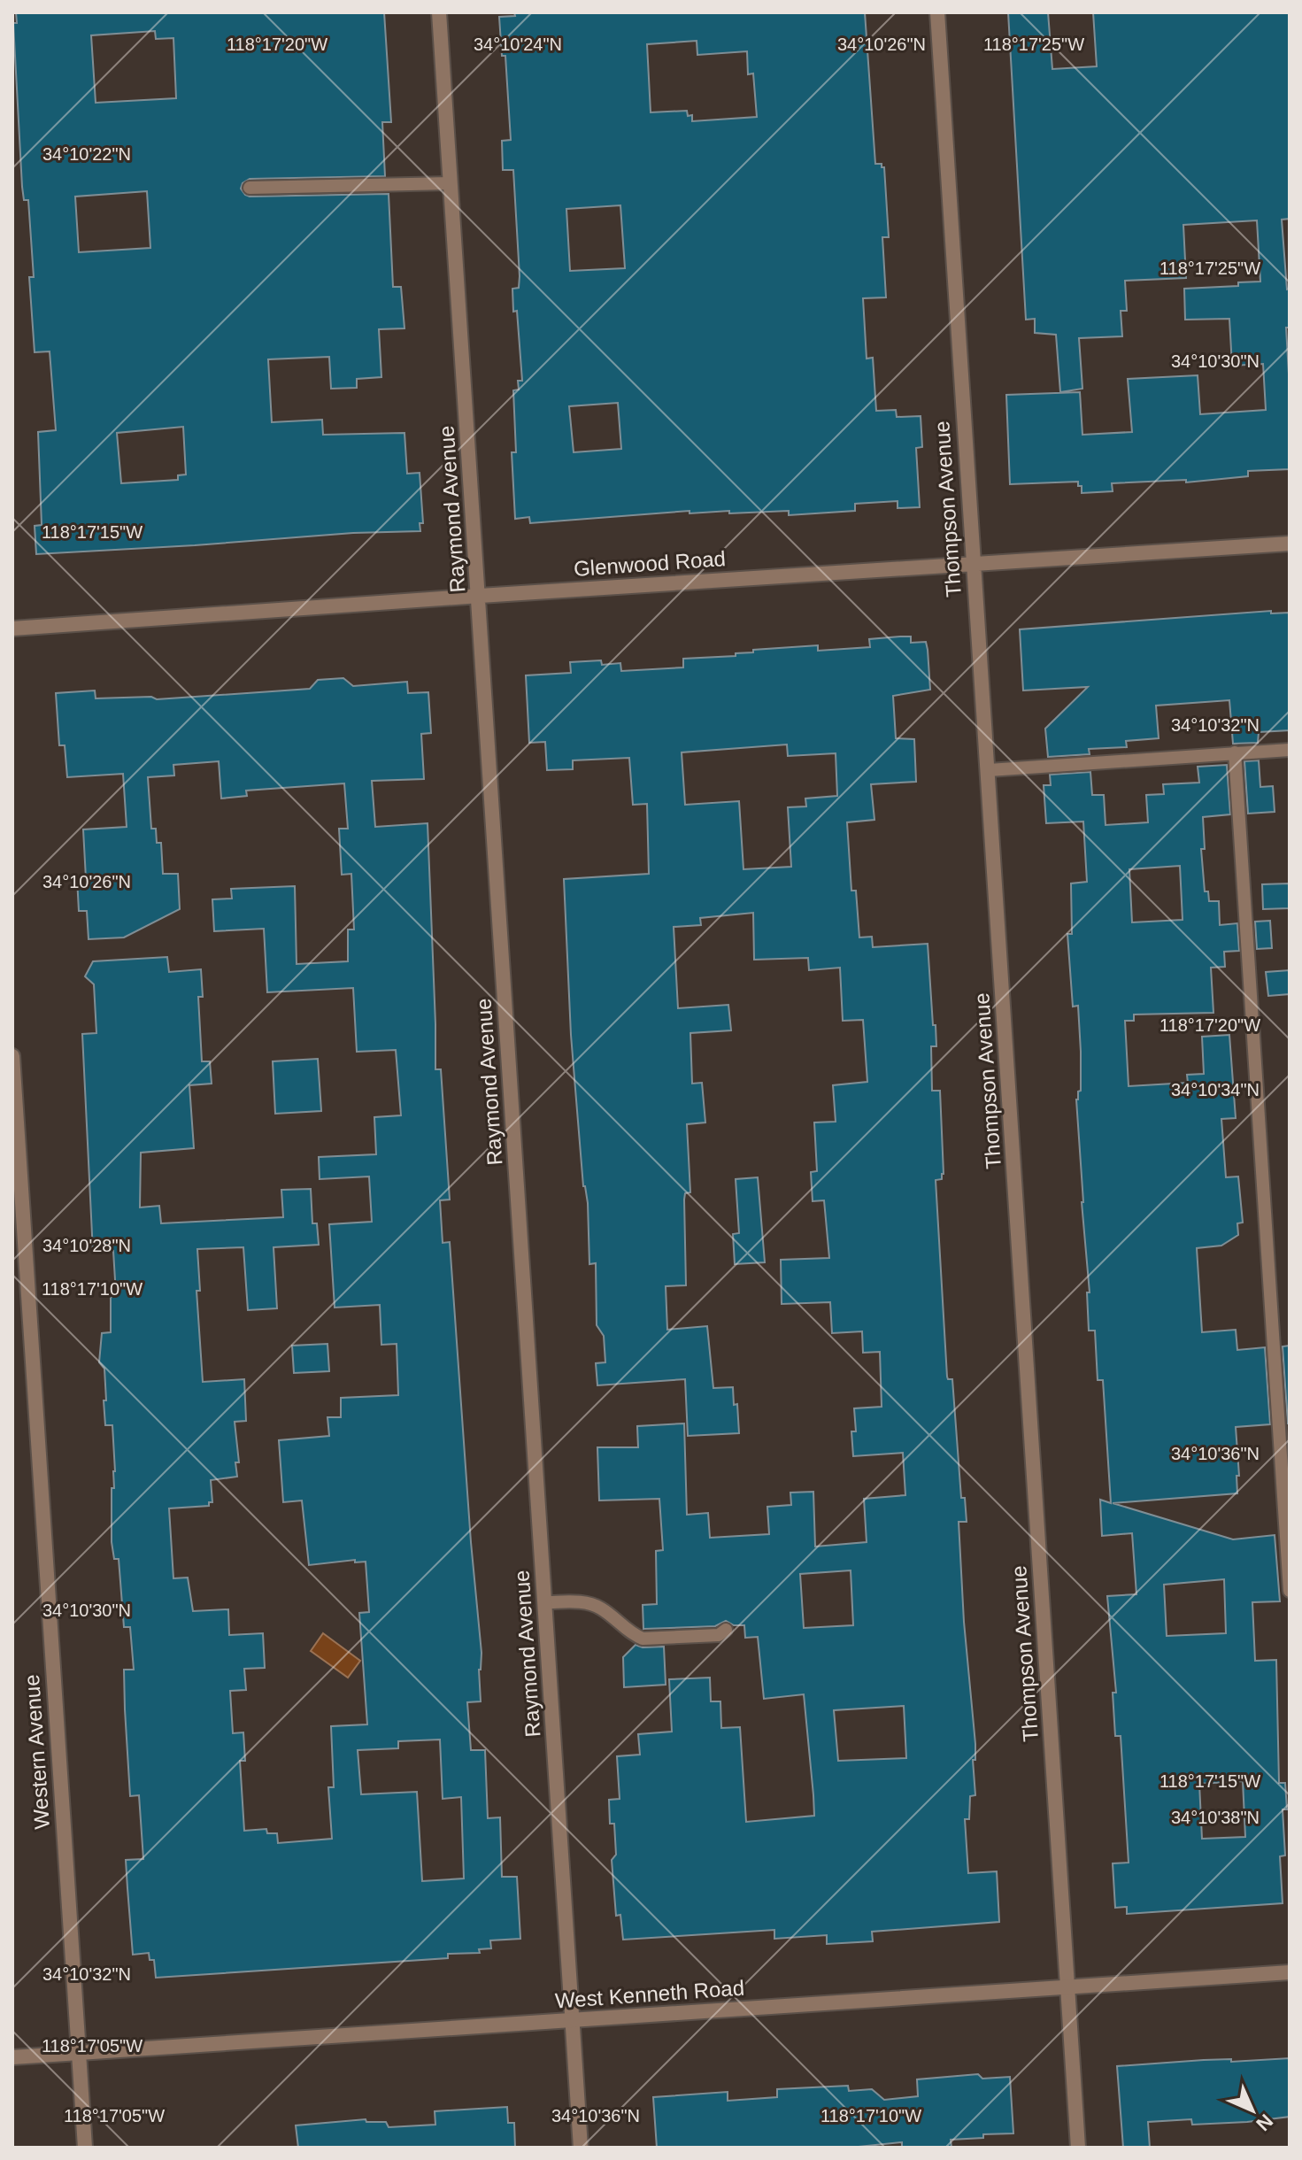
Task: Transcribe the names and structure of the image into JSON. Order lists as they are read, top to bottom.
{
  "streets": {
    "street": [
      "Raymond Avenue",
      "Thompson Avenue",
      "Glenwood Road",
      "Western Avenue",
      "West Kenneth Road"
    ]
  },
  "crossings": [
    ["Raymond Avenue", "Glenwood Road"],
    ["Raymond Avenue", "West Kenneth Road"],
    ["Thompson Avenue", "Glenwood Road"],
    ["Thompson Avenue", "West Kenneth Road"],
    ["Western Avenue", "West Kenneth Road"]
  ],
  "north": "bottom right",
  "coordinates": [
    "118°17'20\"W",
    "34°10'24\"N",
    "34°10'26\"N",
    "118°17'25\"W",
    "34°10'22\"N",
    "34°10'30\"N",
    "118°17'15\"W",
    "34°10'32\"N",
    "34°10'34\"N",
    "34°10'28\"N",
    "118°17'10\"W",
    "34°10'36\"N",
    "34°10'38\"N",
    "118°17'05\"W"
  ]
}
